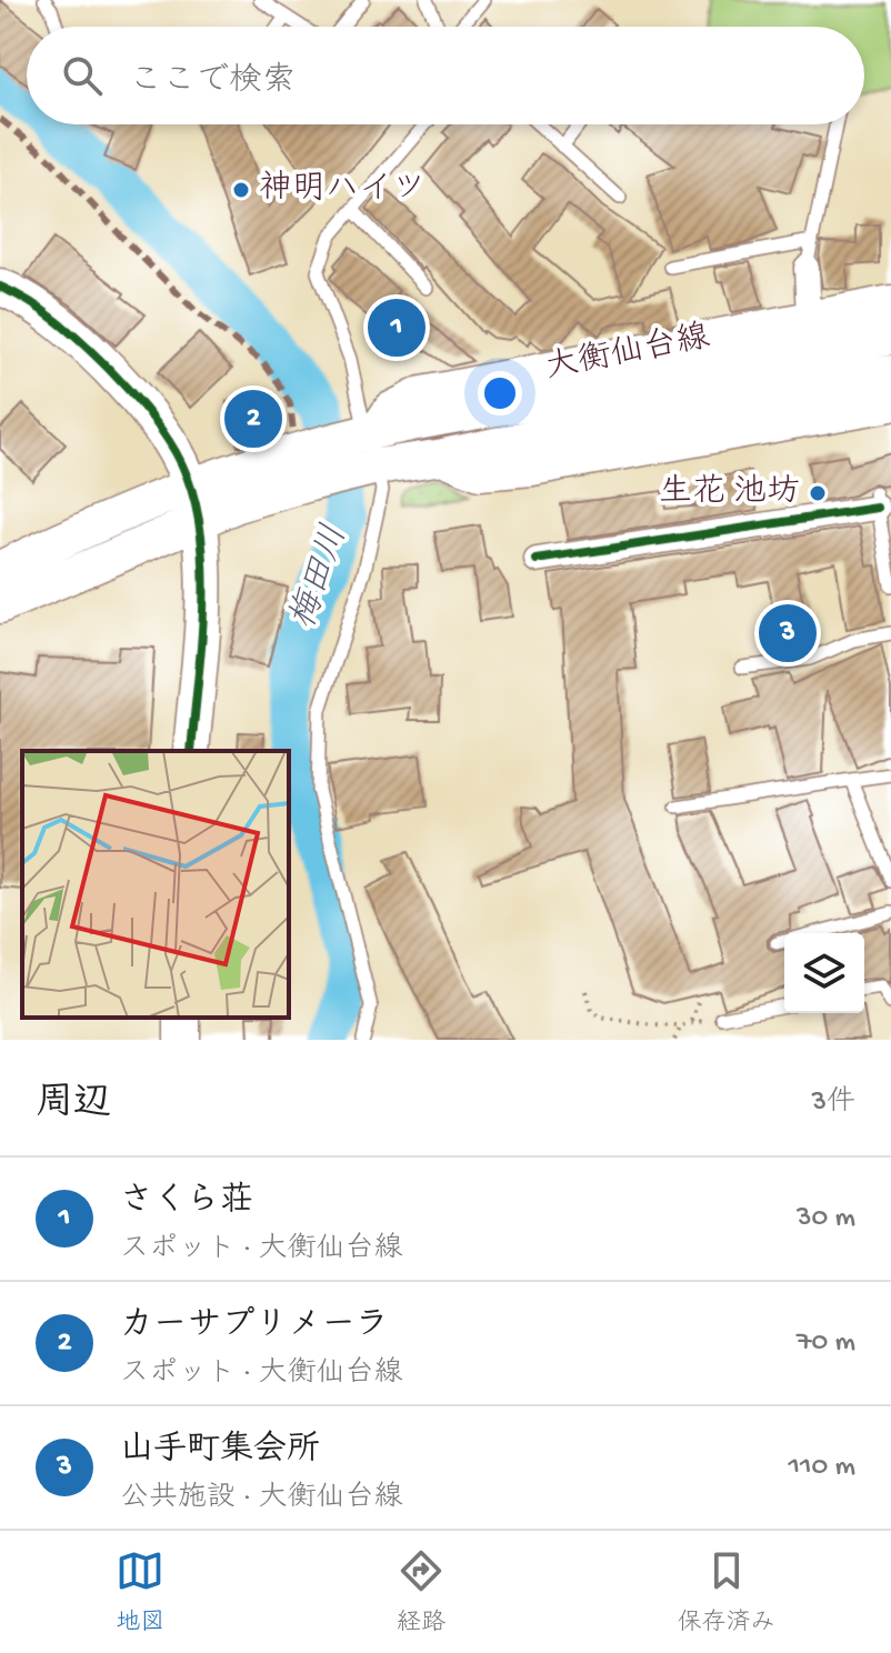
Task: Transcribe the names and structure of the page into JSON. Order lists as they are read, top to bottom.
{
  "streets": {
    "main road": ["大衡仙台線"]
  },
  "water": ["梅田川"],
  "places": ["神明ハイツ", "生花 池坊"],
  "page": {
    "search": "ここで検索",
    "pins": ["1", "2", "3"],
    "heading": ["周辺", "3件"],
    "list": [
      {
        "mark": "1",
        "name": "さくら荘",
        "note": "スポット · 大衡仙台線",
        "value": "30 m"
      },
      {
        "mark": "2",
        "name": "カーサプリメーラ",
        "note": "スポット · 大衡仙台線",
        "value": "70 m"
      },
      {
        "mark": "3",
        "name": "山手町集会所",
        "note": "公共施設 · 大衡仙台線",
        "value": "110 m"
      }
    ],
    "nav": ["地図", "経路", "保存済み"]
  }
}
